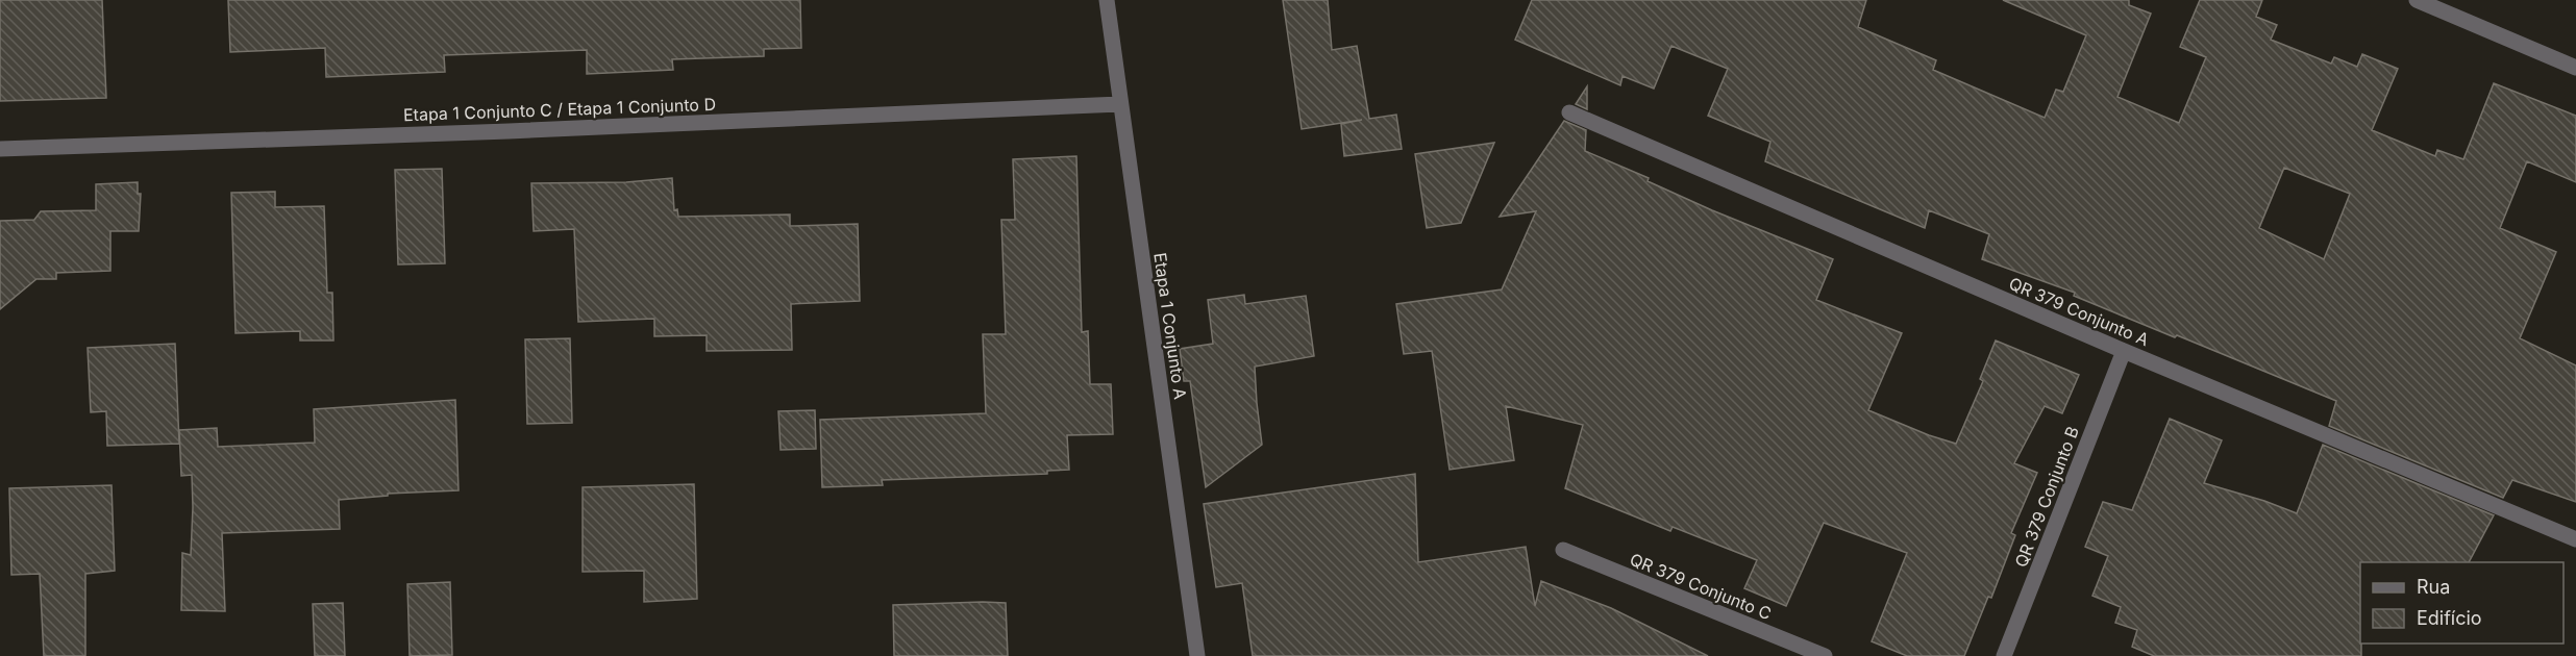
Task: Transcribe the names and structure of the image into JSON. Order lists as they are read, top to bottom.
{
  "streets": {
    "street": [
      "Etapa 1 Conjunto C / Etapa 1 Conjunto D",
      "QR 379 Conjunto A",
      "Etapa 1 Conjunto A",
      "QR 379 Conjunto B",
      "QR 379 Conjunto C"
    ]
  },
  "crossings": [
    ["Etapa 1 Conjunto C / Etapa 1 Conjunto D", "Etapa 1 Conjunto A"],
    ["QR 379 Conjunto A", "QR 379 Conjunto B"]
  ],
  "legend": ["Rua", "Edifício"]
}
